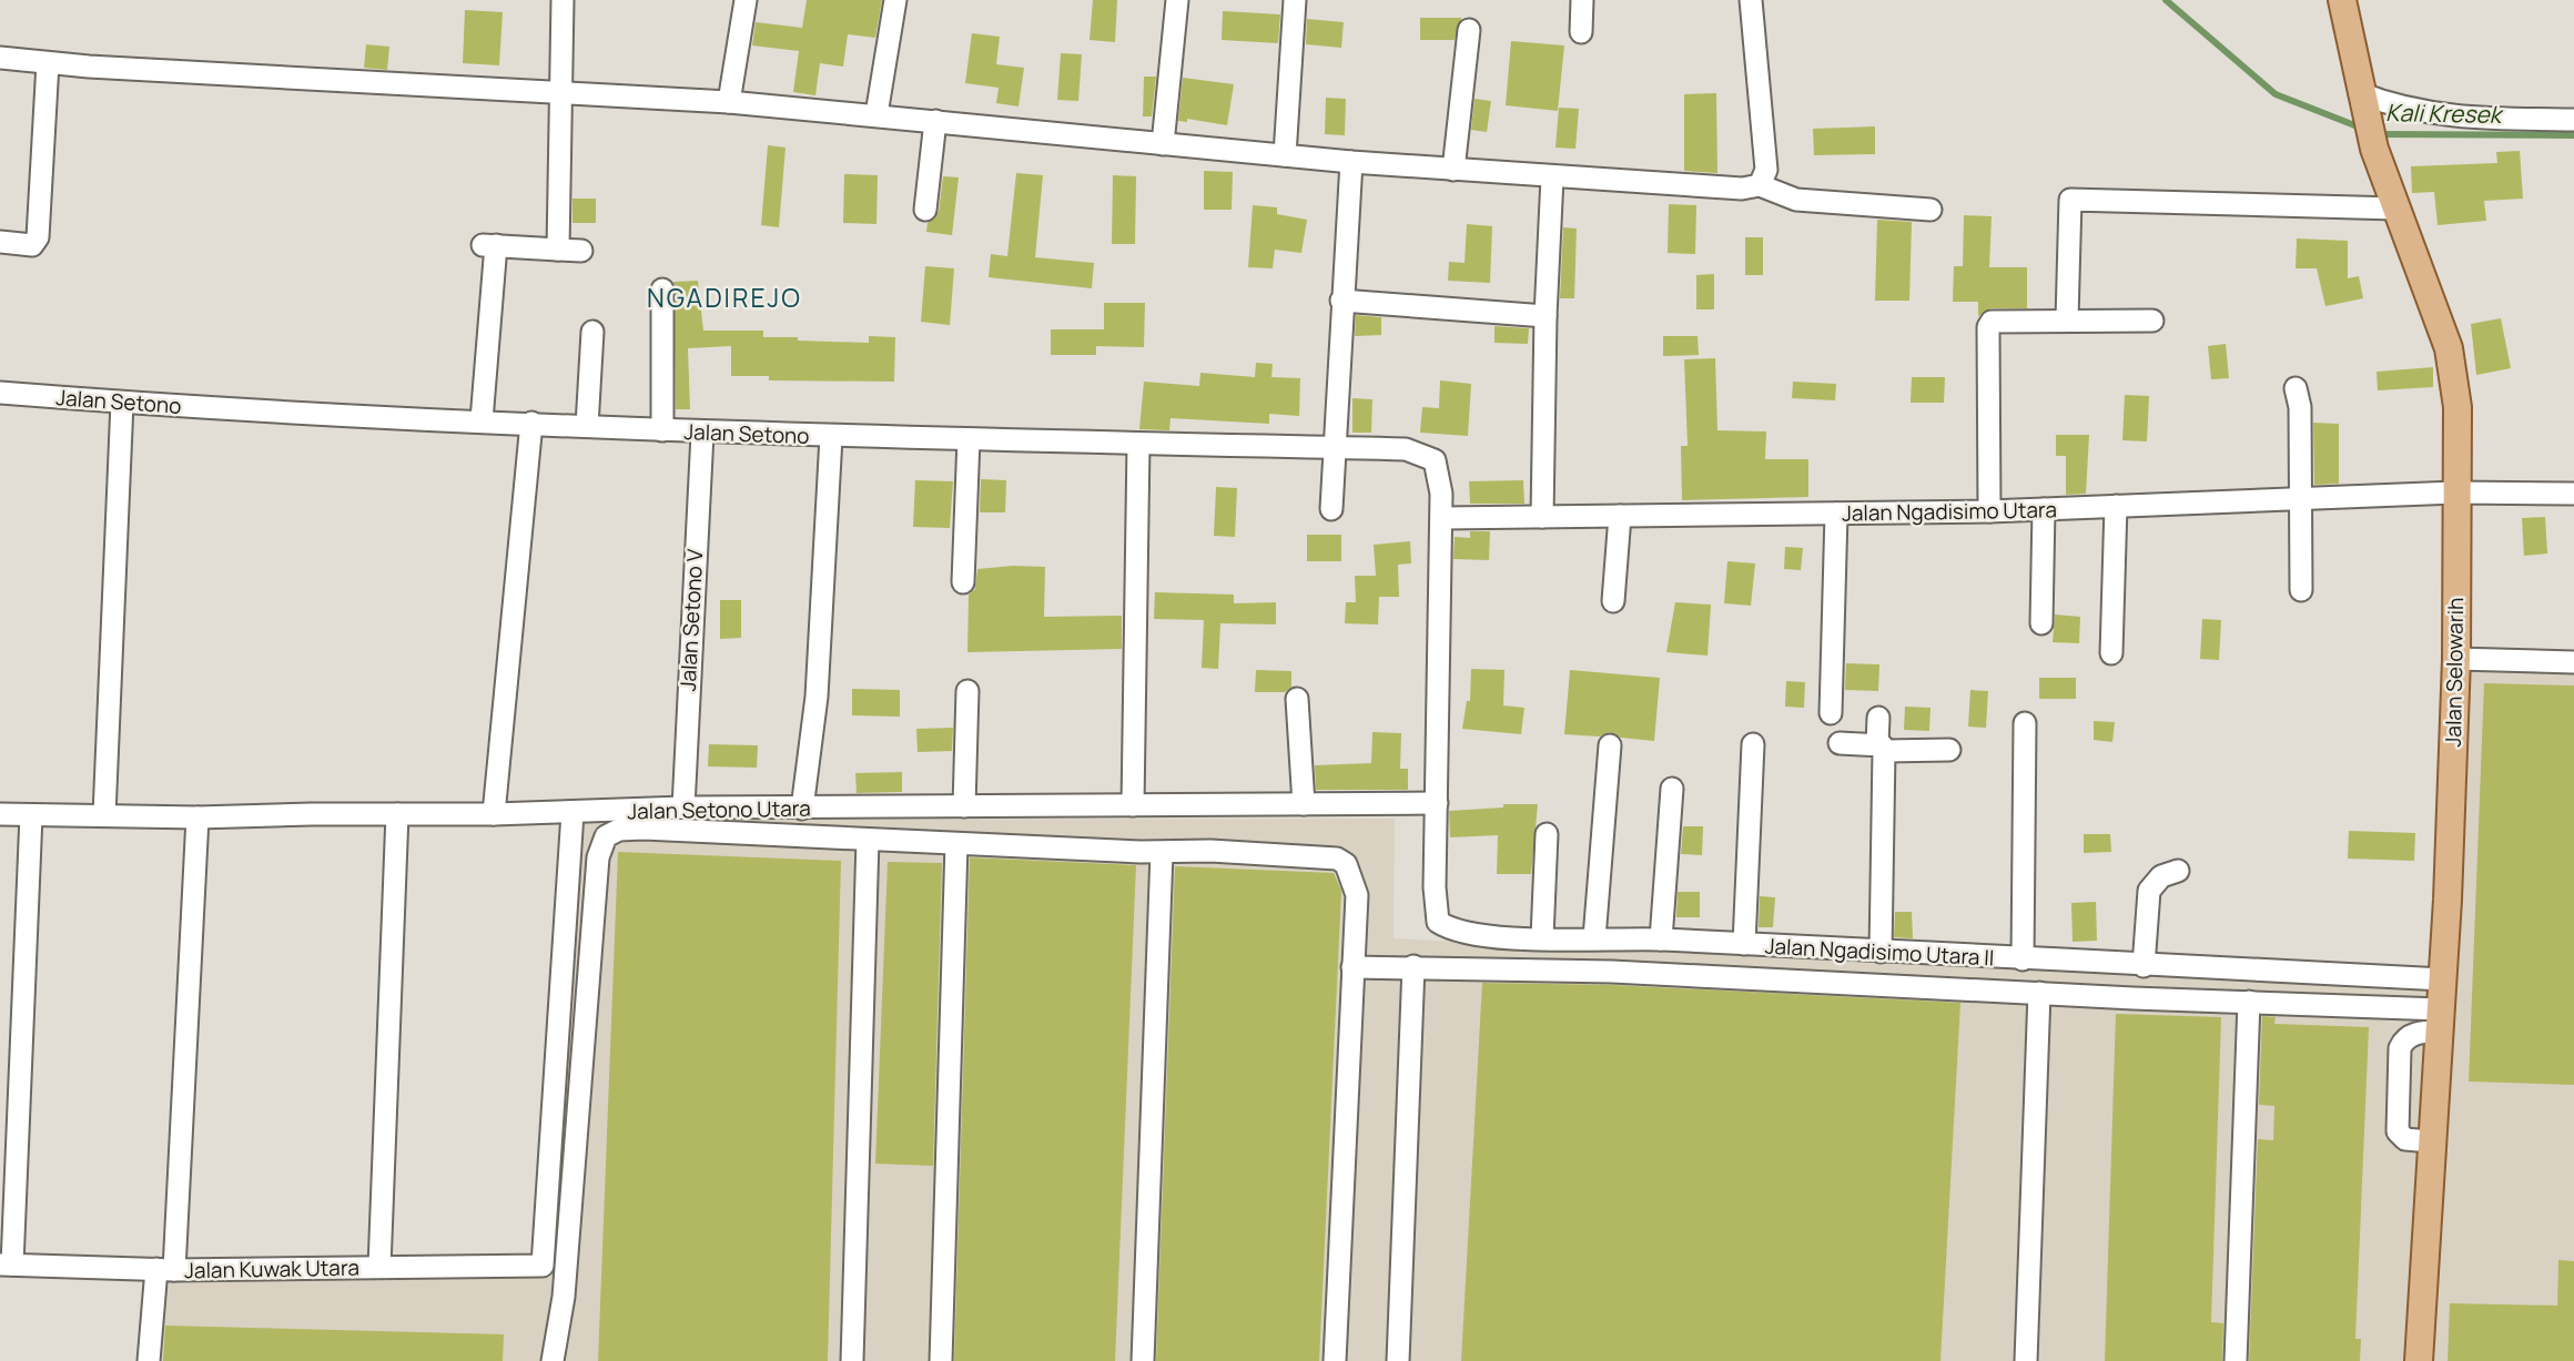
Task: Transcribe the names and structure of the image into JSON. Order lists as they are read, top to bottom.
{
  "streets": {
    "main road": ["Jalan Selowarih"],
    "street": [
      "Jalan Setono",
      "Jalan Ngadisimo Utara",
      "Jalan Setono V",
      "Jalan Setono Utara",
      "Jalan Ngadisimo Utara II",
      "Jalan Kuwak Utara"
    ]
  },
  "crossings": [
    ["Jalan Setono", "Jalan Ngadisimo Utara"],
    ["Jalan Setono", "Jalan Setono V"],
    ["Jalan Ngadisimo Utara", "Jalan Selowarih"],
    ["Jalan Setono V", "Jalan Setono Utara"],
    ["Jalan Selowarih", "Jalan Ngadisimo Utara II"],
    ["Jalan Setono Utara", "Jalan Ngadisimo Utara II"],
    ["Jalan Setono Utara", "Jalan Kuwak Utara"]
  ],
  "districts": ["NGADIREJO"],
  "water": ["Kali Kresek"]
}
